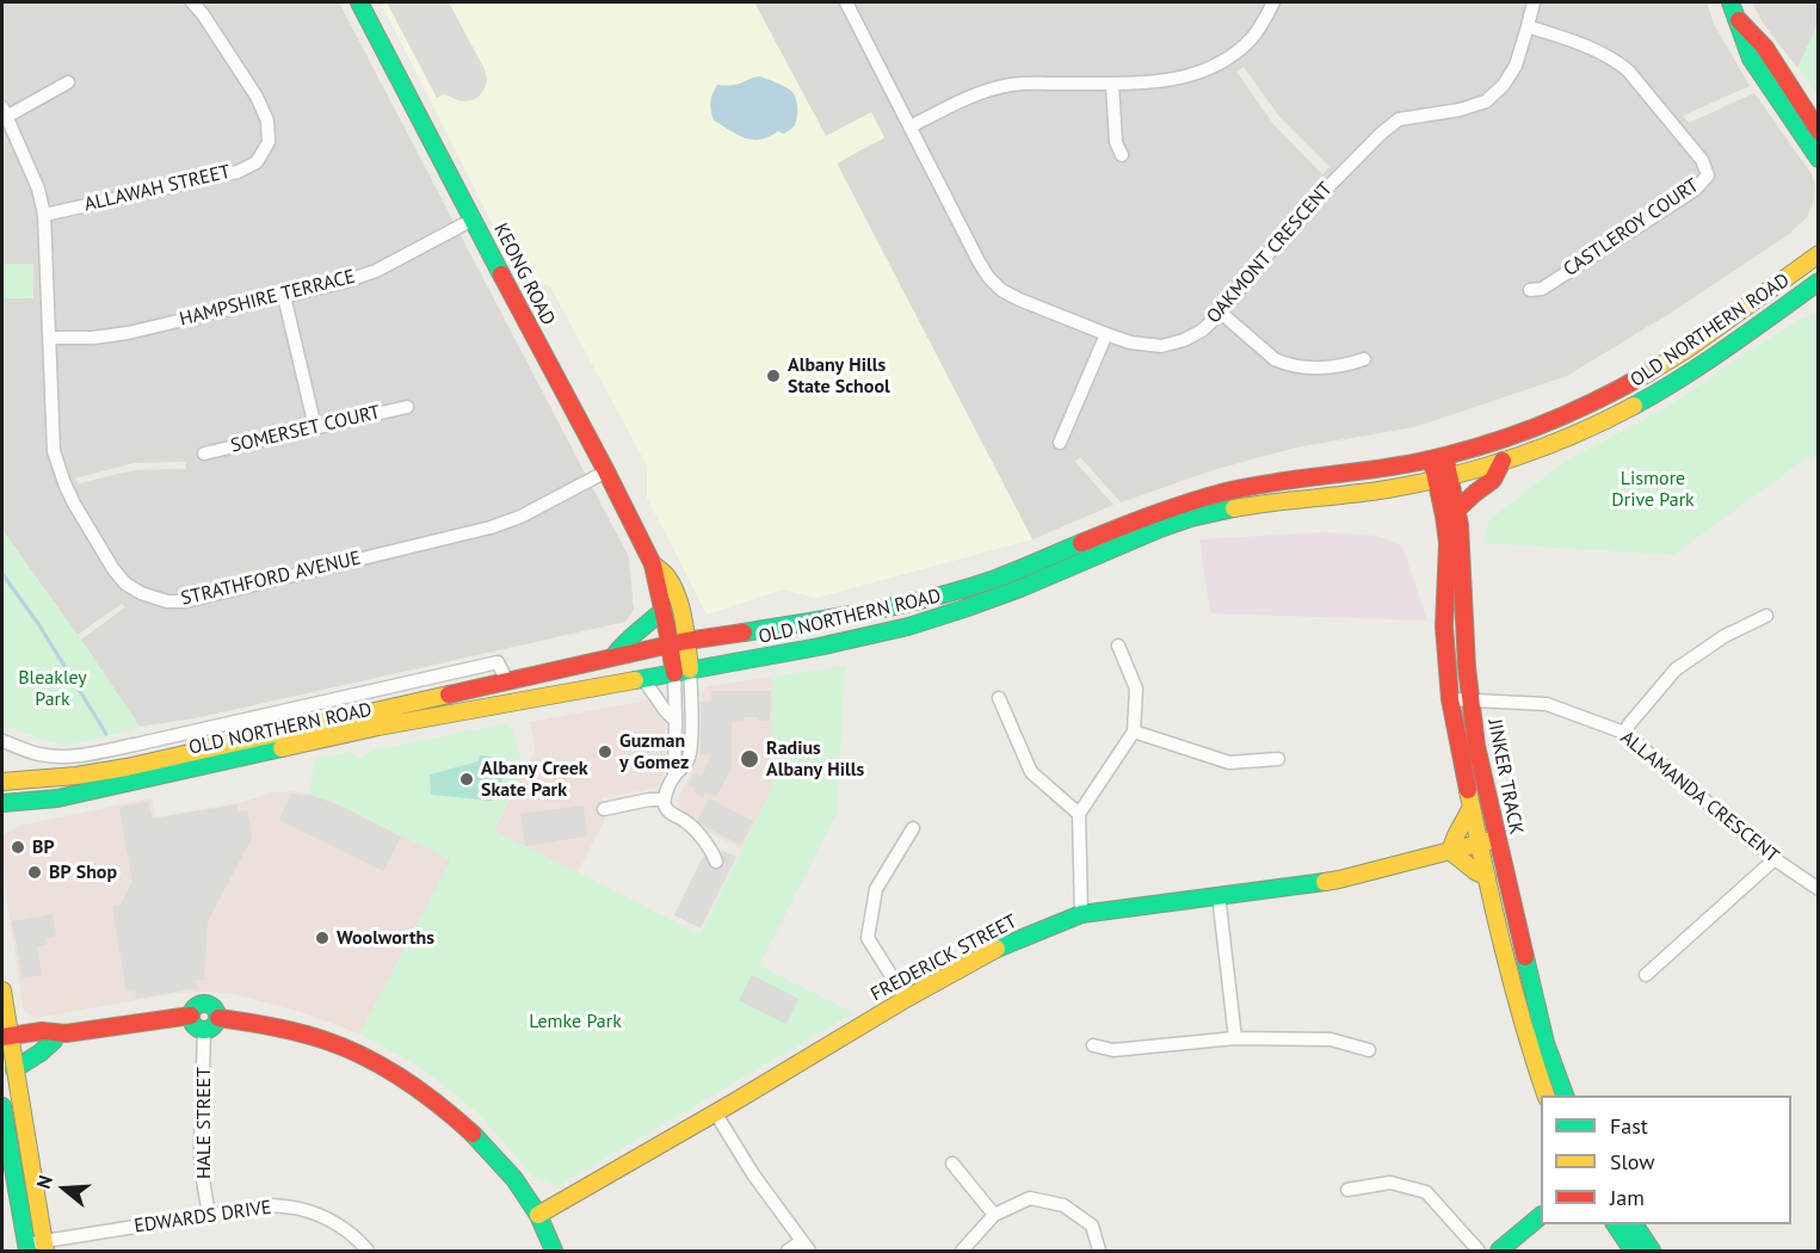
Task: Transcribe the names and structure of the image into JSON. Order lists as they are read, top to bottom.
{
  "streets": {
    "main road": [
      "KEONG ROAD",
      "OLD NORTHERN ROAD",
      "JINKER TRACK",
      "FREDERICK STREET"
    ],
    "street": [
      "ALLAWAH STREET",
      "CASTLEROY COURT",
      "OAKMONT CRESCENT",
      "HAMPSHIRE TERRACE",
      "SOMERSET COURT",
      "STRATHFORD AVENUE",
      "ALLAMANDA CRESCENT",
      "HALE STREET",
      "EDWARDS DRIVE"
    ]
  },
  "crossings": [
    ["ALLAWAH STREET", "STRATHFORD AVENUE"],
    ["CASTLEROY COURT", "OAKMONT CRESCENT"],
    ["KEONG ROAD", "HAMPSHIRE TERRACE"],
    ["KEONG ROAD", "OLD NORTHERN ROAD"],
    ["KEONG ROAD", "STRATHFORD AVENUE"],
    ["HAMPSHIRE TERRACE", "STRATHFORD AVENUE"],
    ["OLD NORTHERN ROAD", "JINKER TRACK"],
    ["JINKER TRACK", "ALLAMANDA CRESCENT"],
    ["JINKER TRACK", "FREDERICK STREET"],
    ["HALE STREET", "EDWARDS DRIVE"]
  ],
  "parks": ["Lismore Drive Park", "Bleakley Park", "Lemke Park"],
  "places": [
    "Albany Hills State School",
    "Guzman y Gomez",
    "Radius Albany Hills",
    "Albany Creek Skate Park",
    "BP",
    "BP Shop",
    "Woolworths"
  ],
  "legend": ["Fast", "Slow", "Jam"],
  "north": "left"
}
